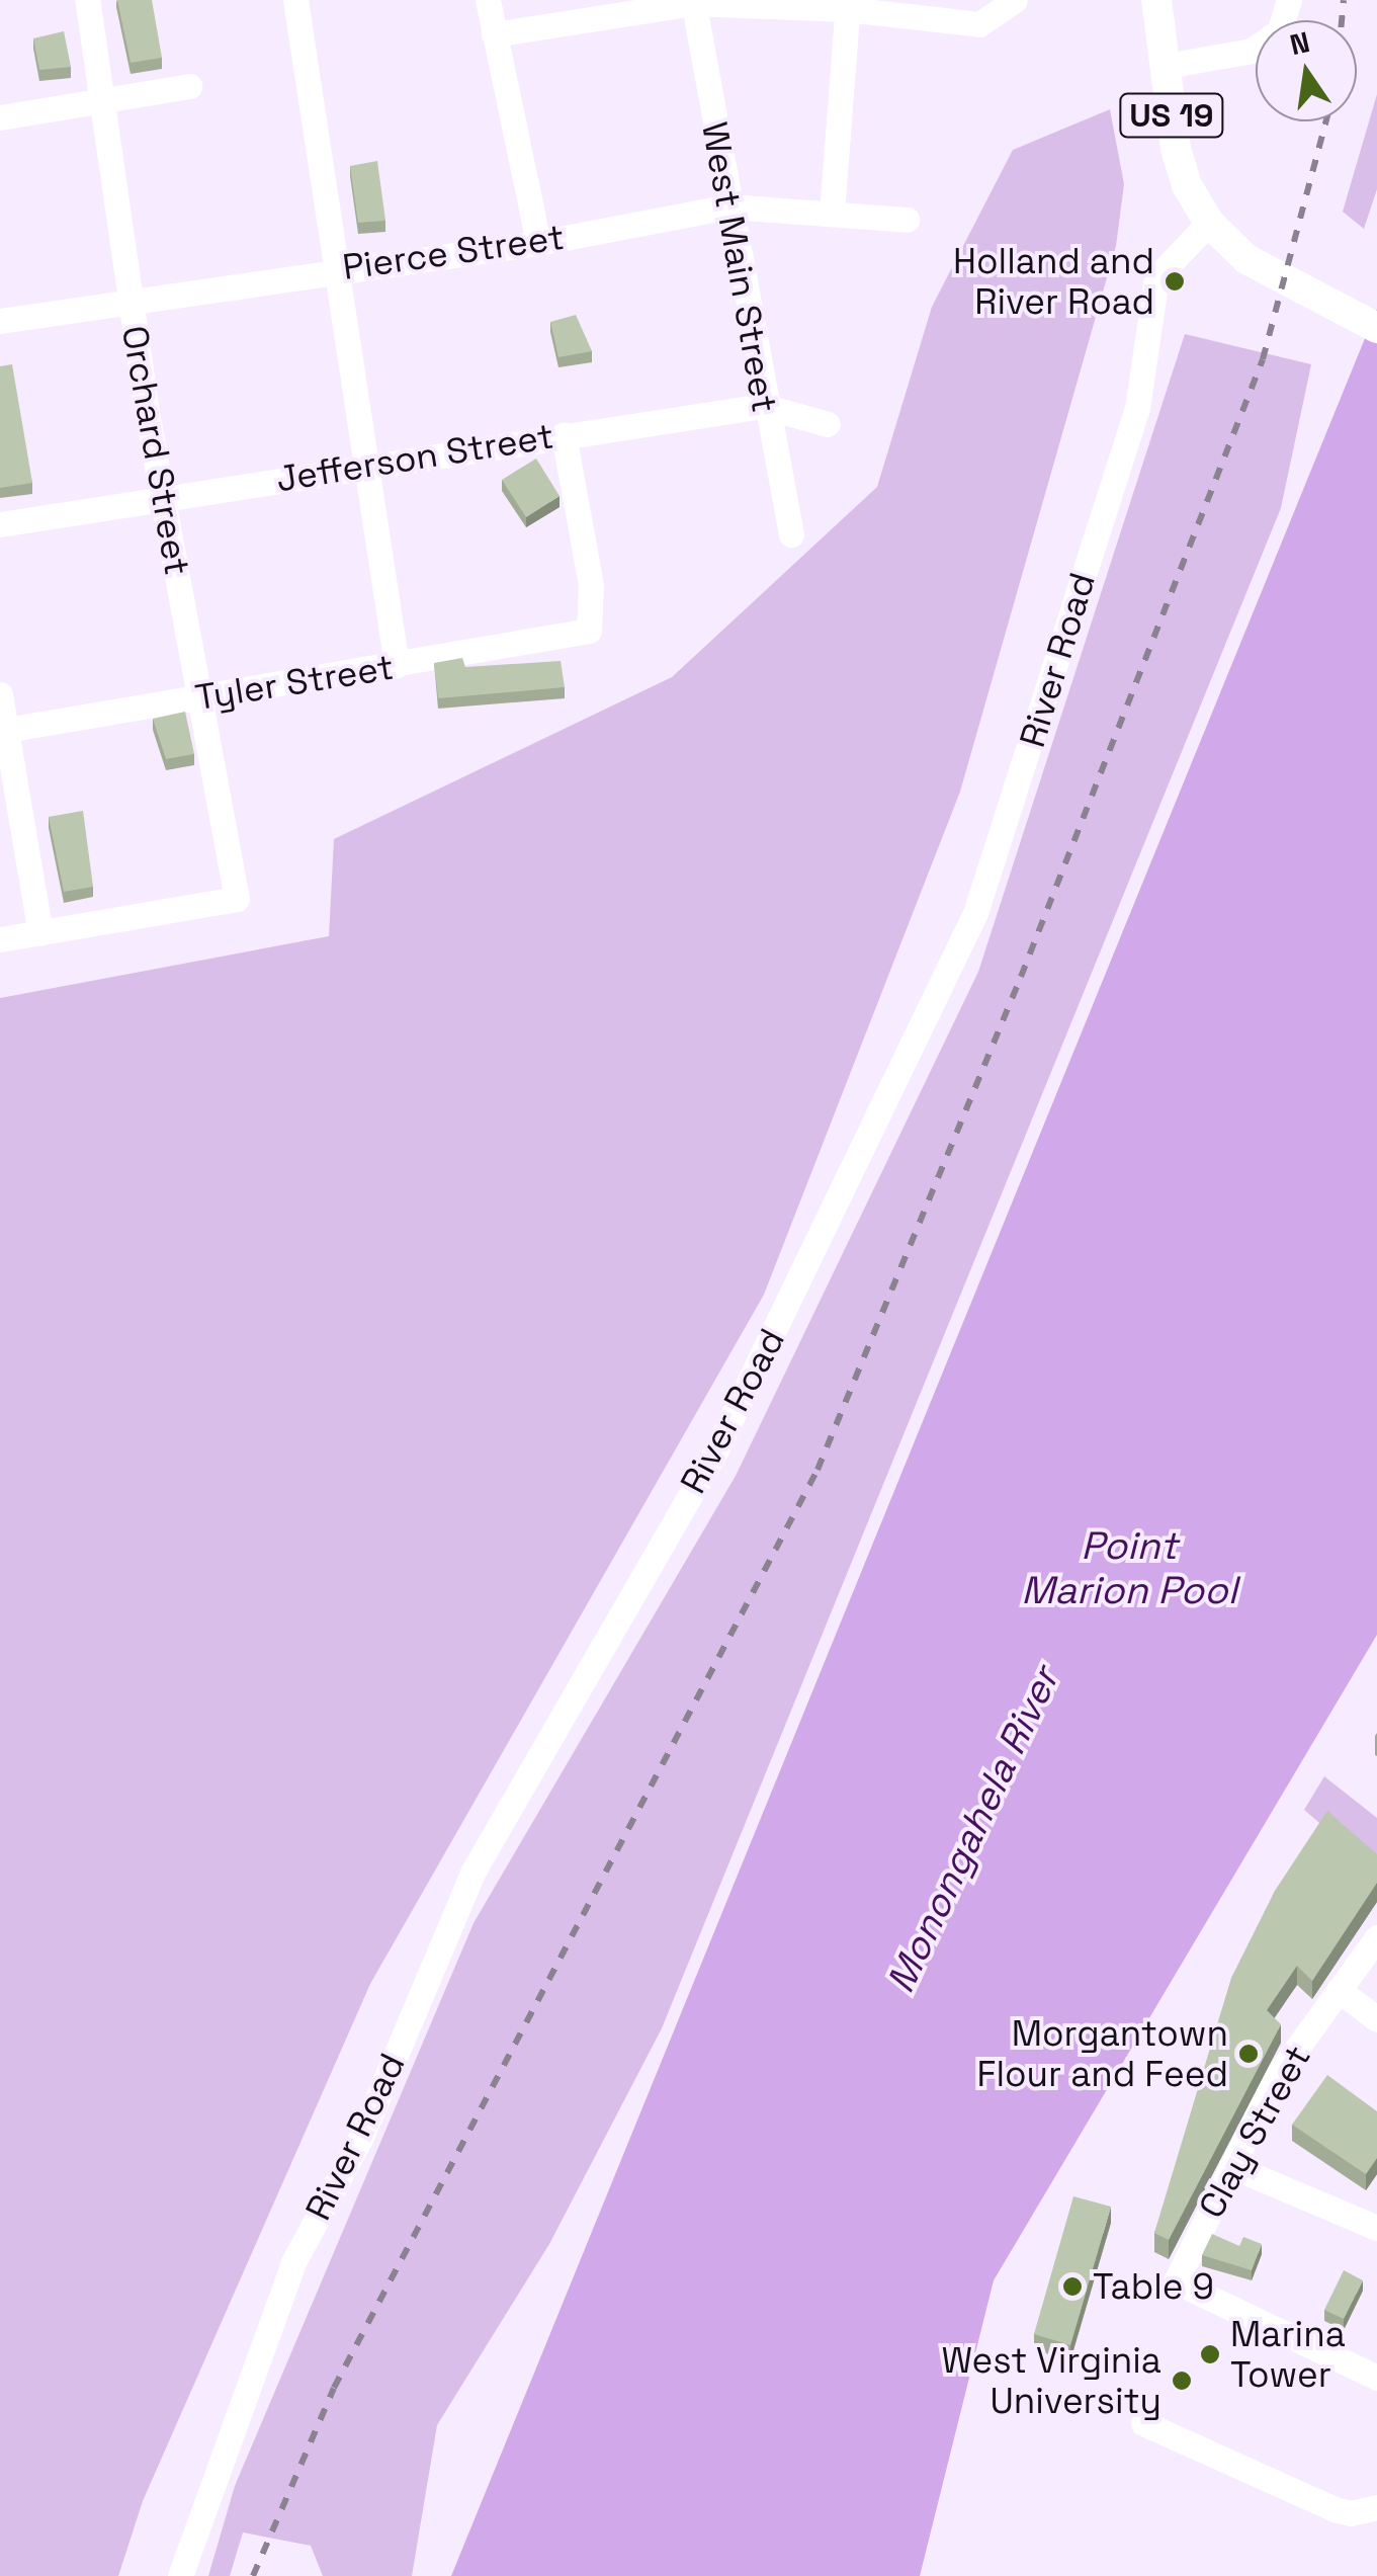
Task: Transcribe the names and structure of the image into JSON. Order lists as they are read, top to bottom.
{
  "streets": {
    "main road": ["US 19"],
    "street": [
      "Pierce Street",
      "West Main Street",
      "Orchard Street",
      "Jefferson Street",
      "River Road",
      "Tyler Street",
      "Clay Street"
    ]
  },
  "crossings": [
    ["US 19", "River Road"],
    ["Pierce Street", "West Main Street"],
    ["Pierce Street", "Orchard Street"],
    ["West Main Street", "Jefferson Street"],
    ["Orchard Street", "Jefferson Street"],
    ["Orchard Street", "Tyler Street"],
    ["Jefferson Street", "Tyler Street"]
  ],
  "water": ["Point Marion Pool", "Monongahela River"],
  "places": [
    "Holland and River Road",
    "Morgantown Flour and Feed",
    "Table 9",
    "Marina Tower",
    "West Virginia University"
  ],
  "north": "top"
}
